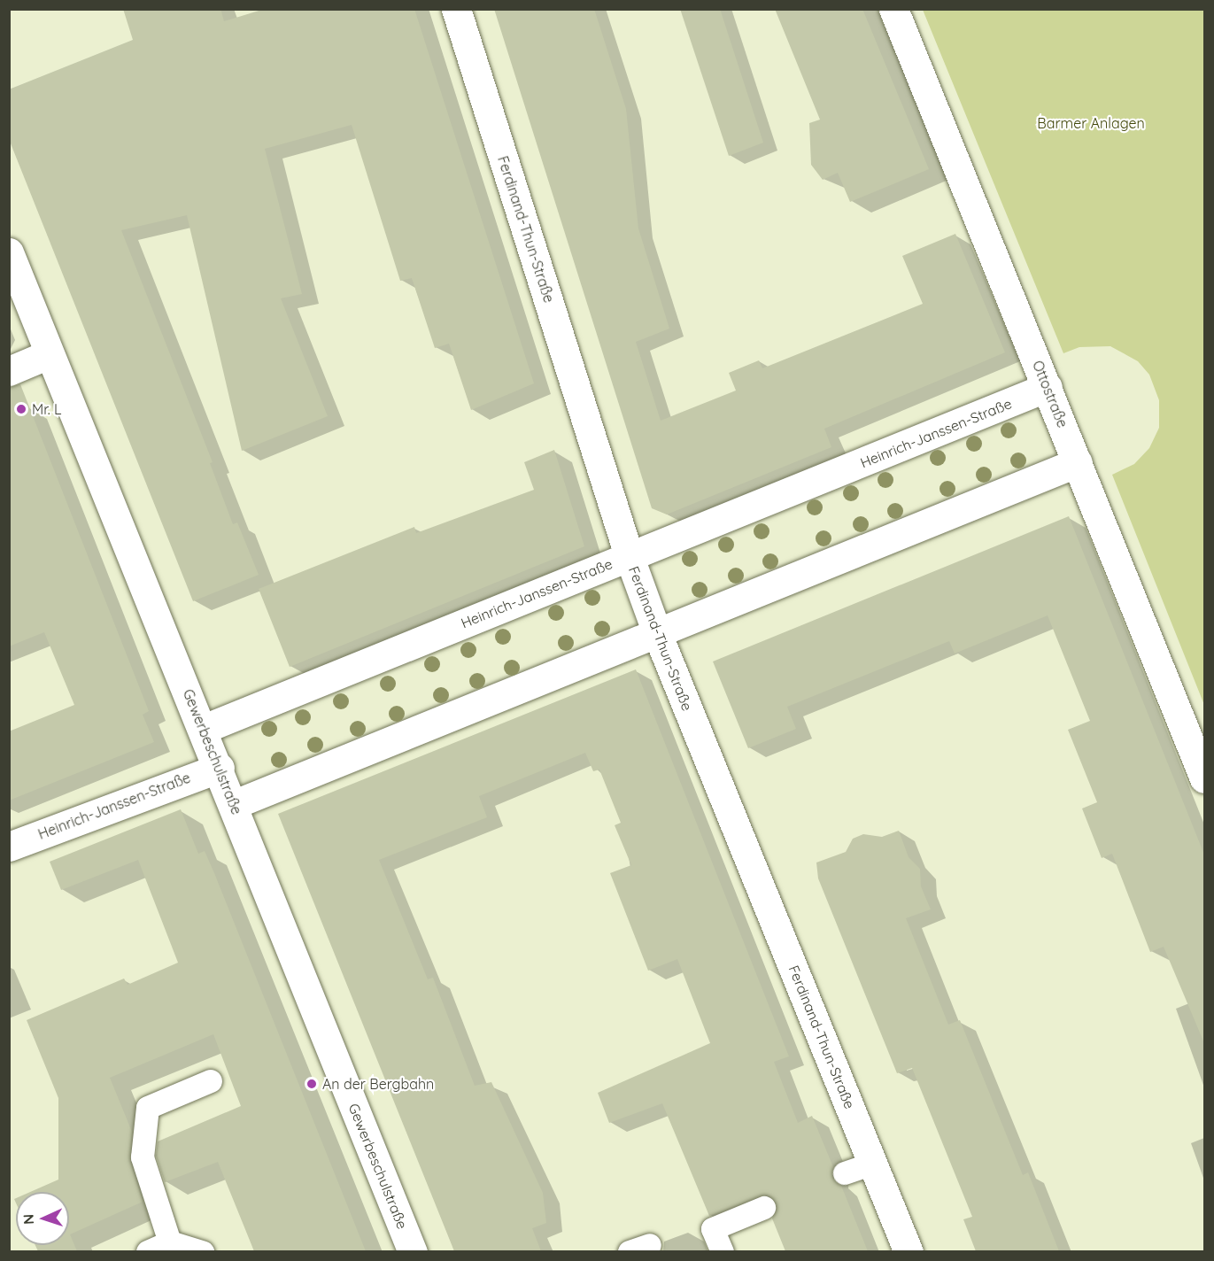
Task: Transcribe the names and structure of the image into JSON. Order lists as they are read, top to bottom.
{
  "streets": {
    "street": [
      "Ferdinand-Thun-Straße",
      "Ottostraße",
      "Heinrich-Janssen-Straße",
      "Gewerbeschulstraße"
    ]
  },
  "crossings": [
    ["Ferdinand-Thun-Straße", "Heinrich-Janssen-Straße"],
    ["Ottostraße", "Heinrich-Janssen-Straße"],
    ["Heinrich-Janssen-Straße", "Gewerbeschulstraße"]
  ],
  "parks": ["Barmer Anlagen"],
  "places": ["Mr. L", "An der Bergbahn"],
  "north": "left"
}
